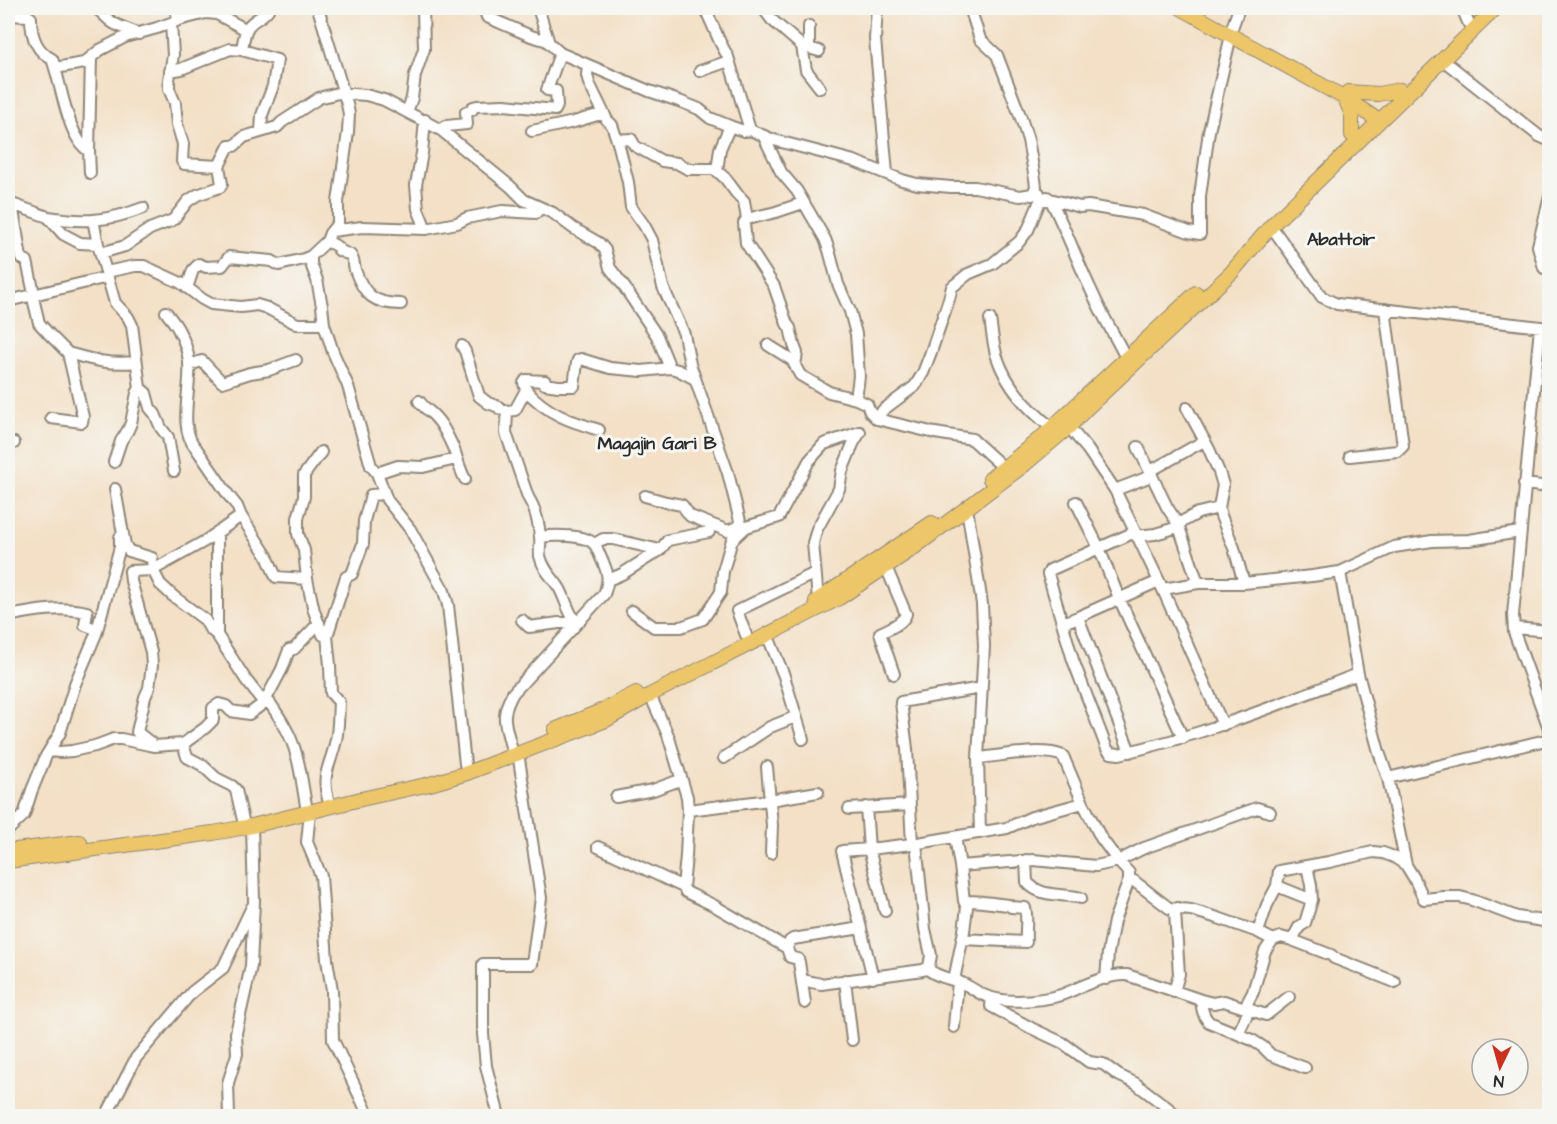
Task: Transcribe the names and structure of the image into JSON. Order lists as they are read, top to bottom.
{
  "districts": ["Abattoir", "Magajin Gari B"],
  "north": "bottom"
}
